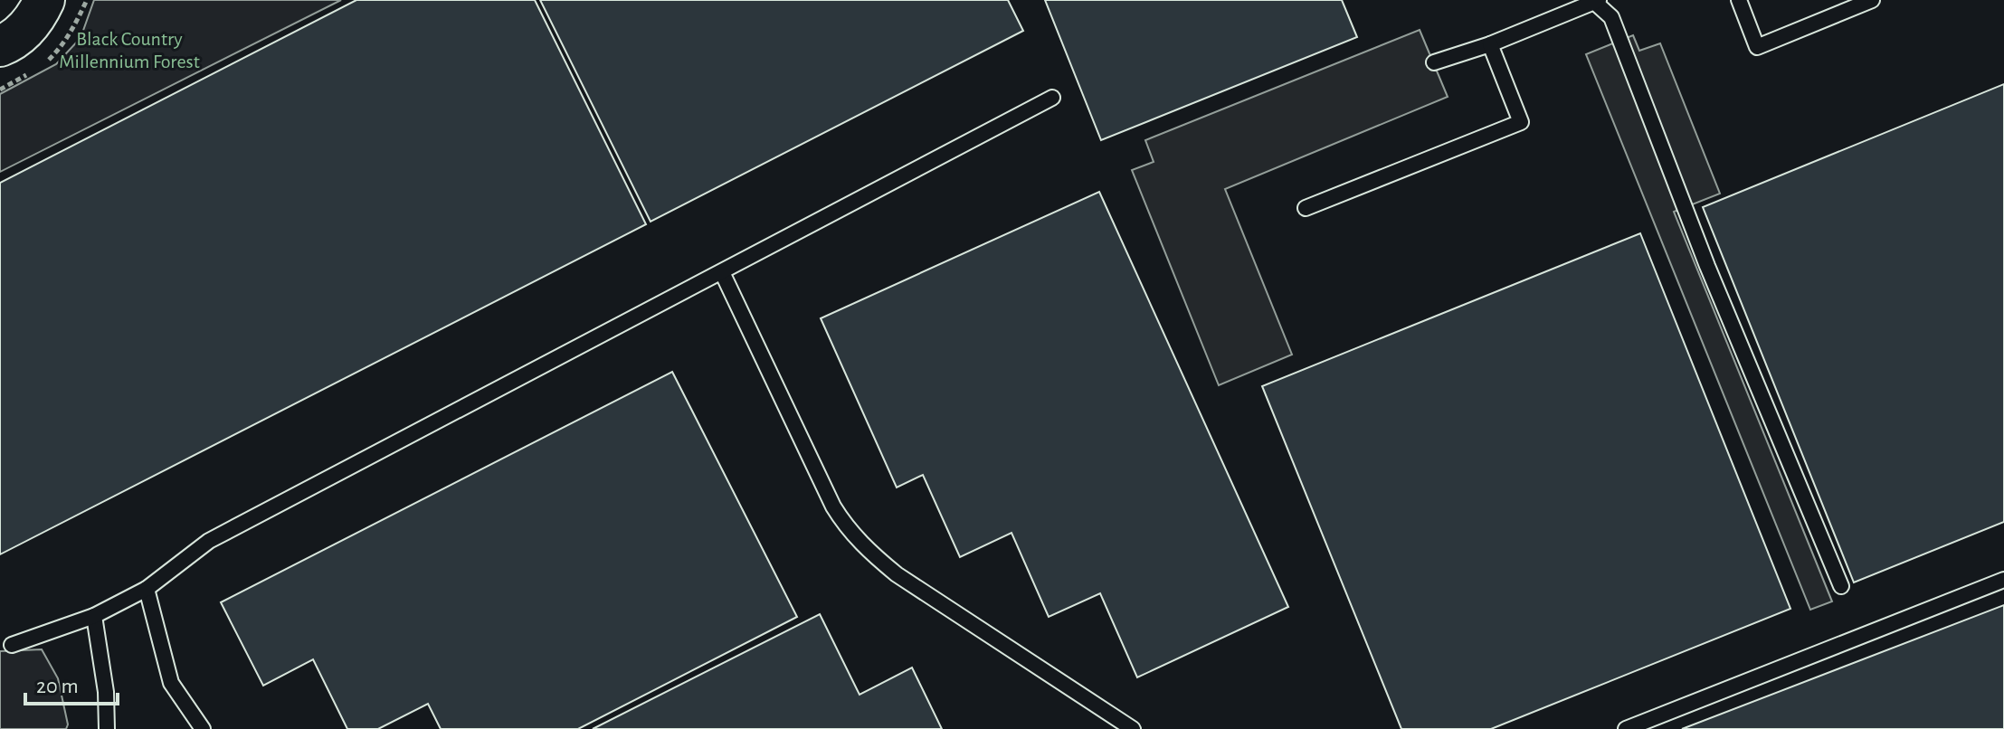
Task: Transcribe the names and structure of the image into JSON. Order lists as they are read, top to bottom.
{
  "parks": ["Black Country Millennium Forest"],
  "scale_bar": "20 m"
}
